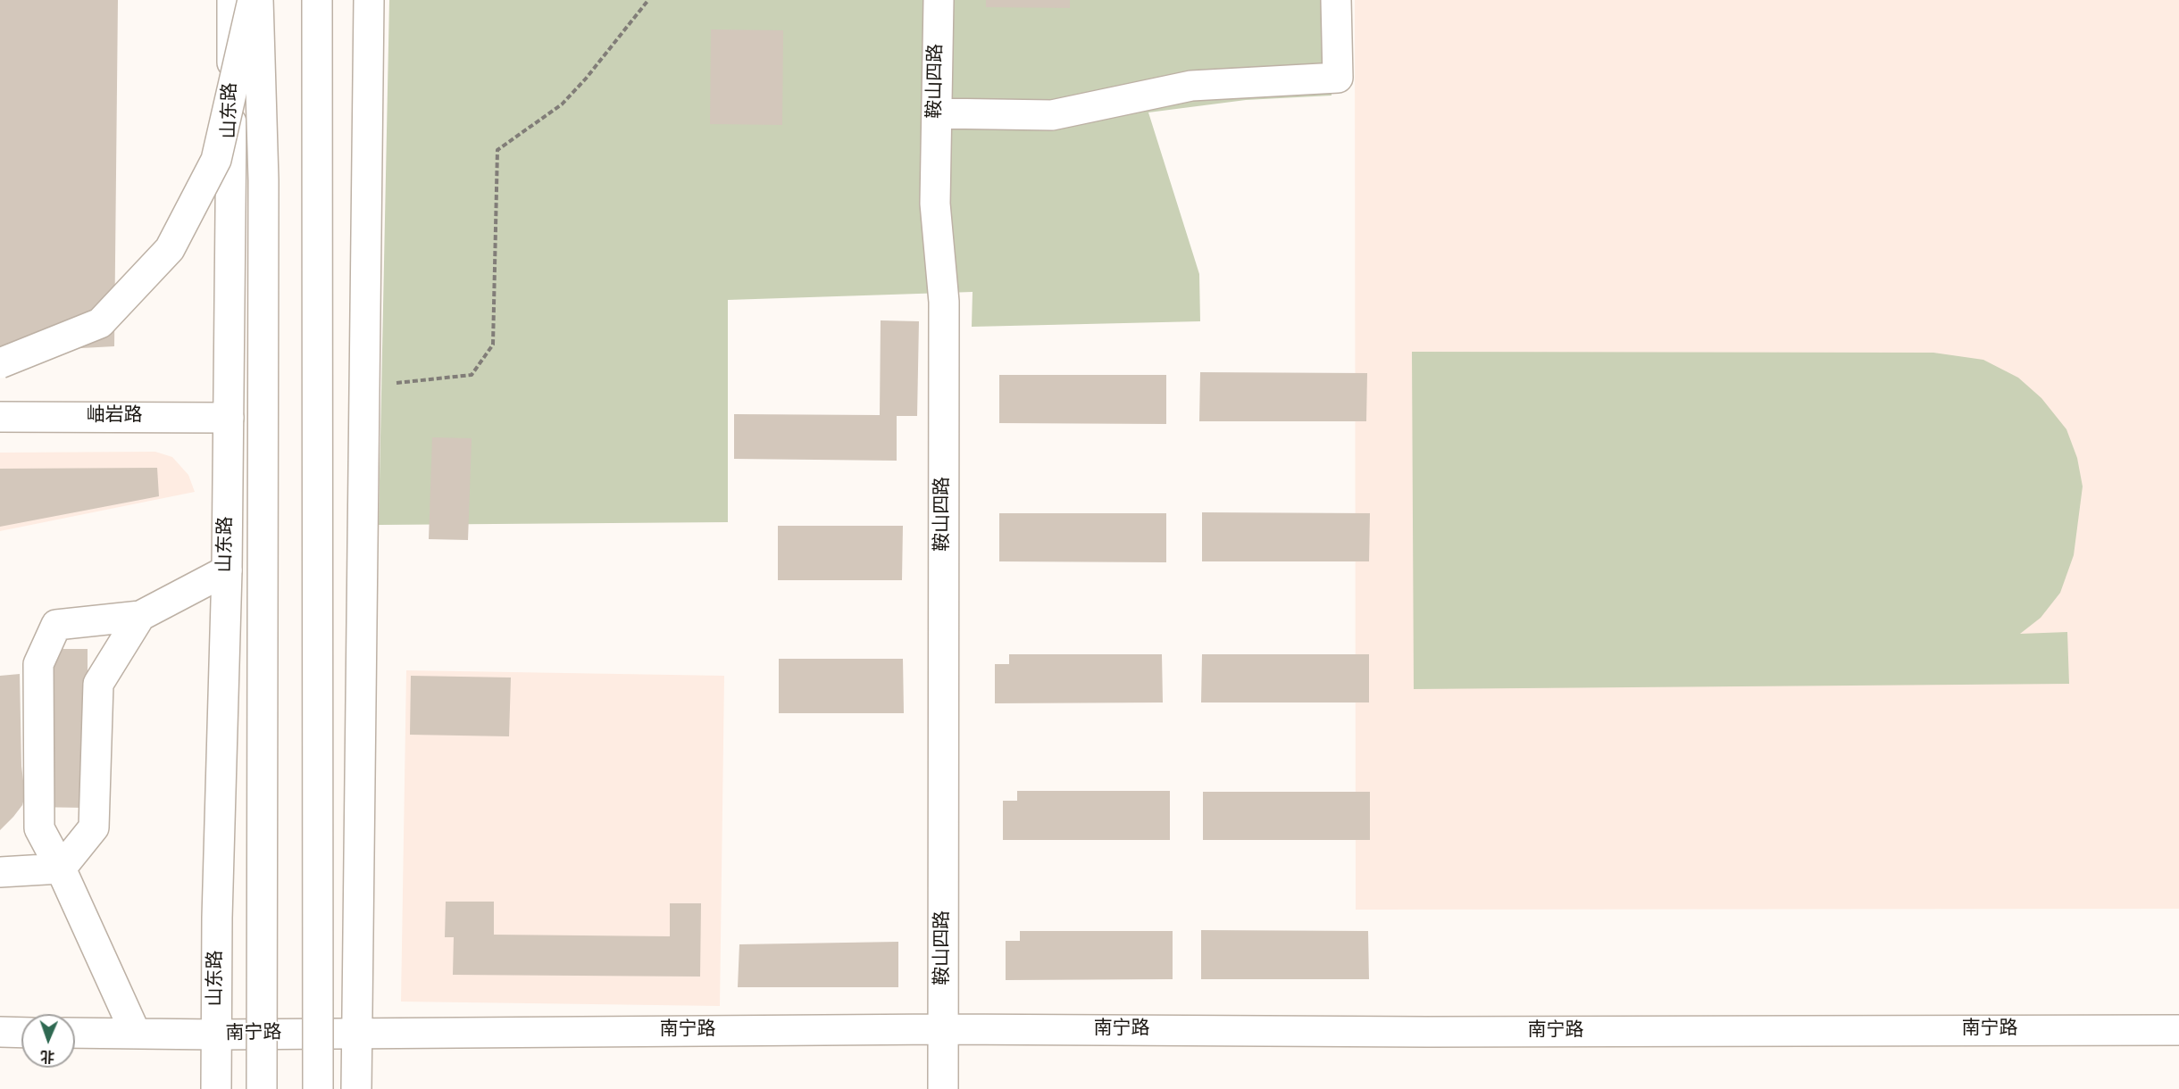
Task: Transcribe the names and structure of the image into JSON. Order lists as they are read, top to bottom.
{
  "streets": {
    "main road": [
      "鞍山四路",
      "山东路",
      "岫岩路",
      "南宁路"
    ]
  },
  "crossings": [
    ["鞍山四路", "南宁路"],
    ["山东路", "岫岩路"],
    ["山东路", "南宁路"]
  ],
  "north": "bottom"
}
